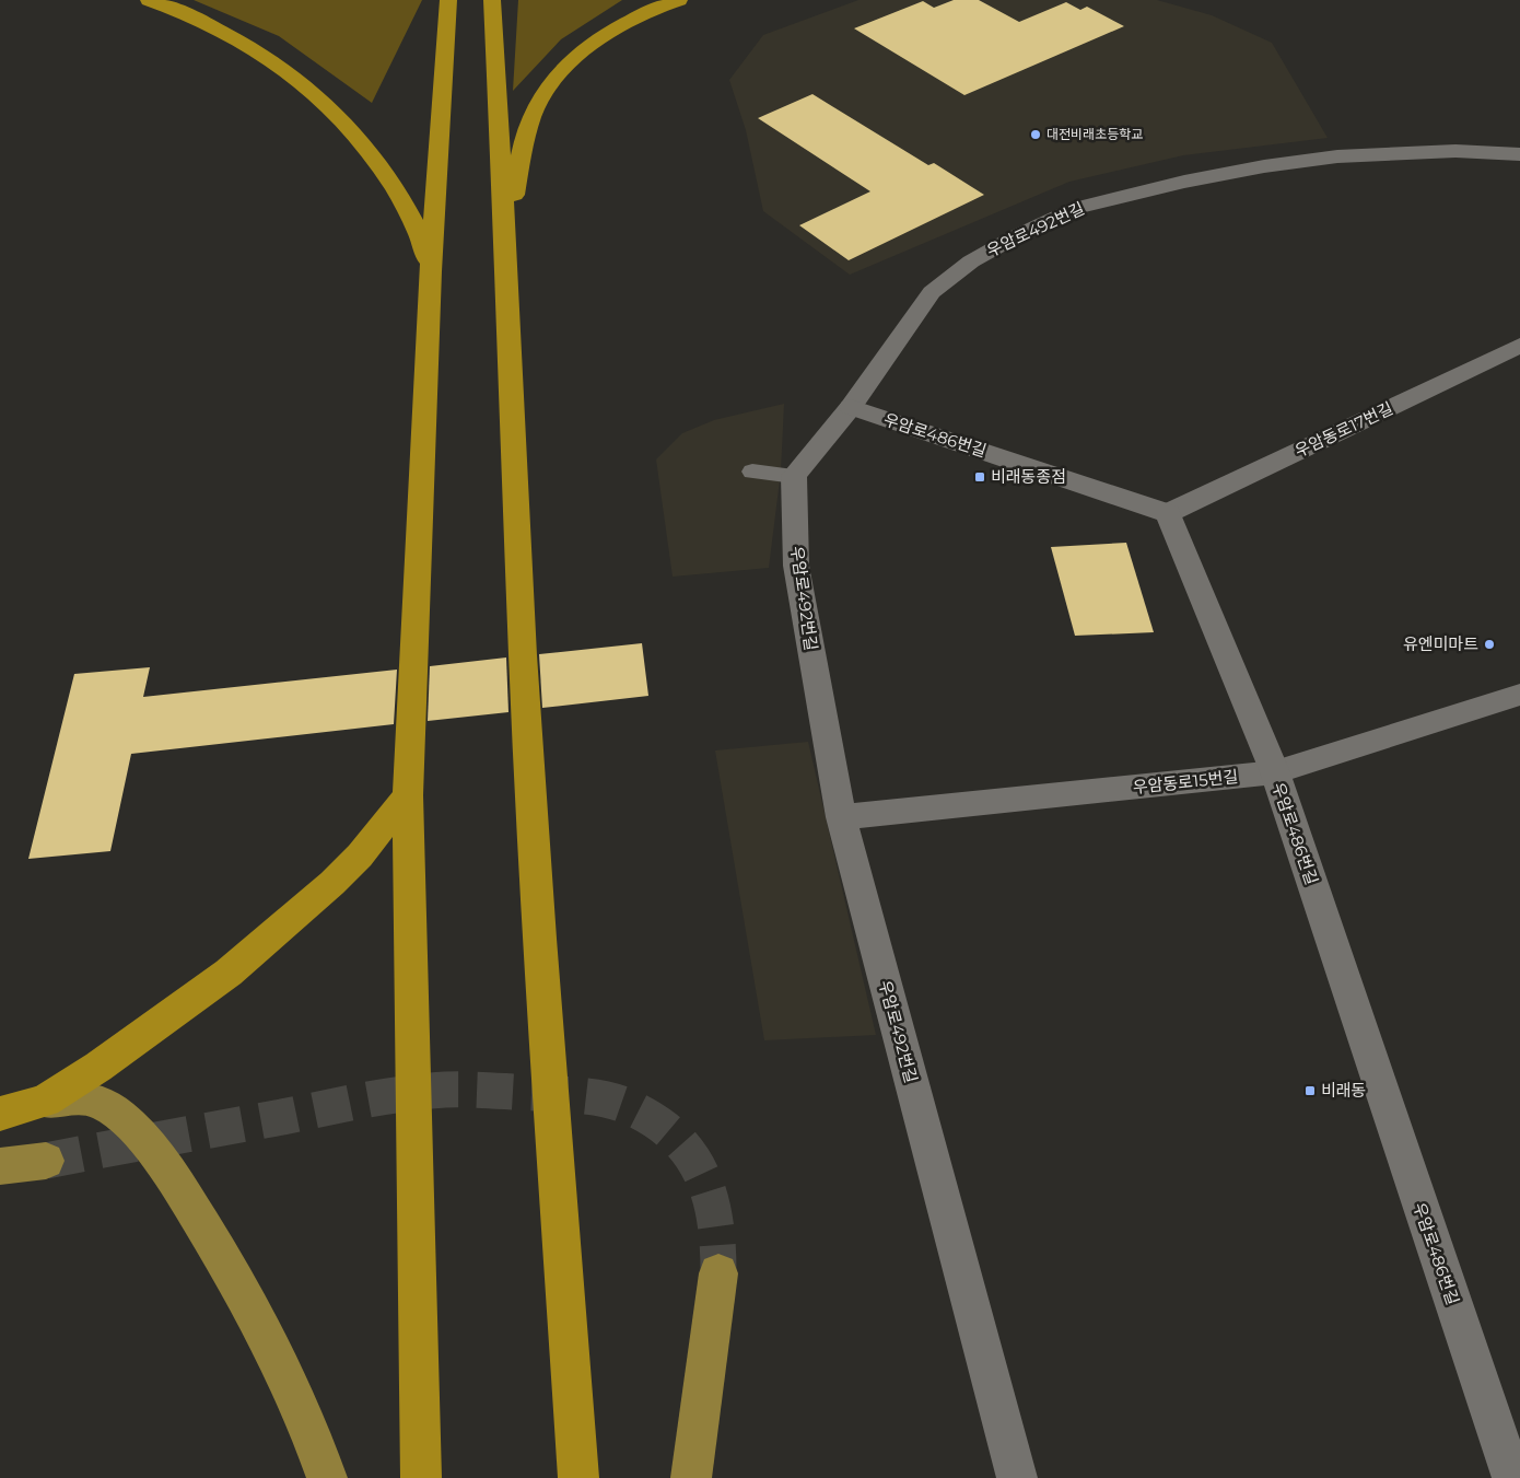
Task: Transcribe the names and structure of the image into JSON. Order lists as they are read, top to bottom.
{
  "streets": {
    "street": [
      "우암로492번길",
      "우암동로17번길",
      "우암로486번길",
      "우암동로15번길"
    ]
  },
  "crossings": [
    ["우암로492번길", "우암로486번길"],
    ["우암로492번길", "우암동로15번길"],
    ["우암동로17번길", "우암로486번길"],
    ["우암로486번길", "우암동로15번길"]
  ],
  "places": {
    "other": ["대전비래초등학교", "유엔미마트"],
    "transit": ["비래동종점", "비래동"]
  }
}
